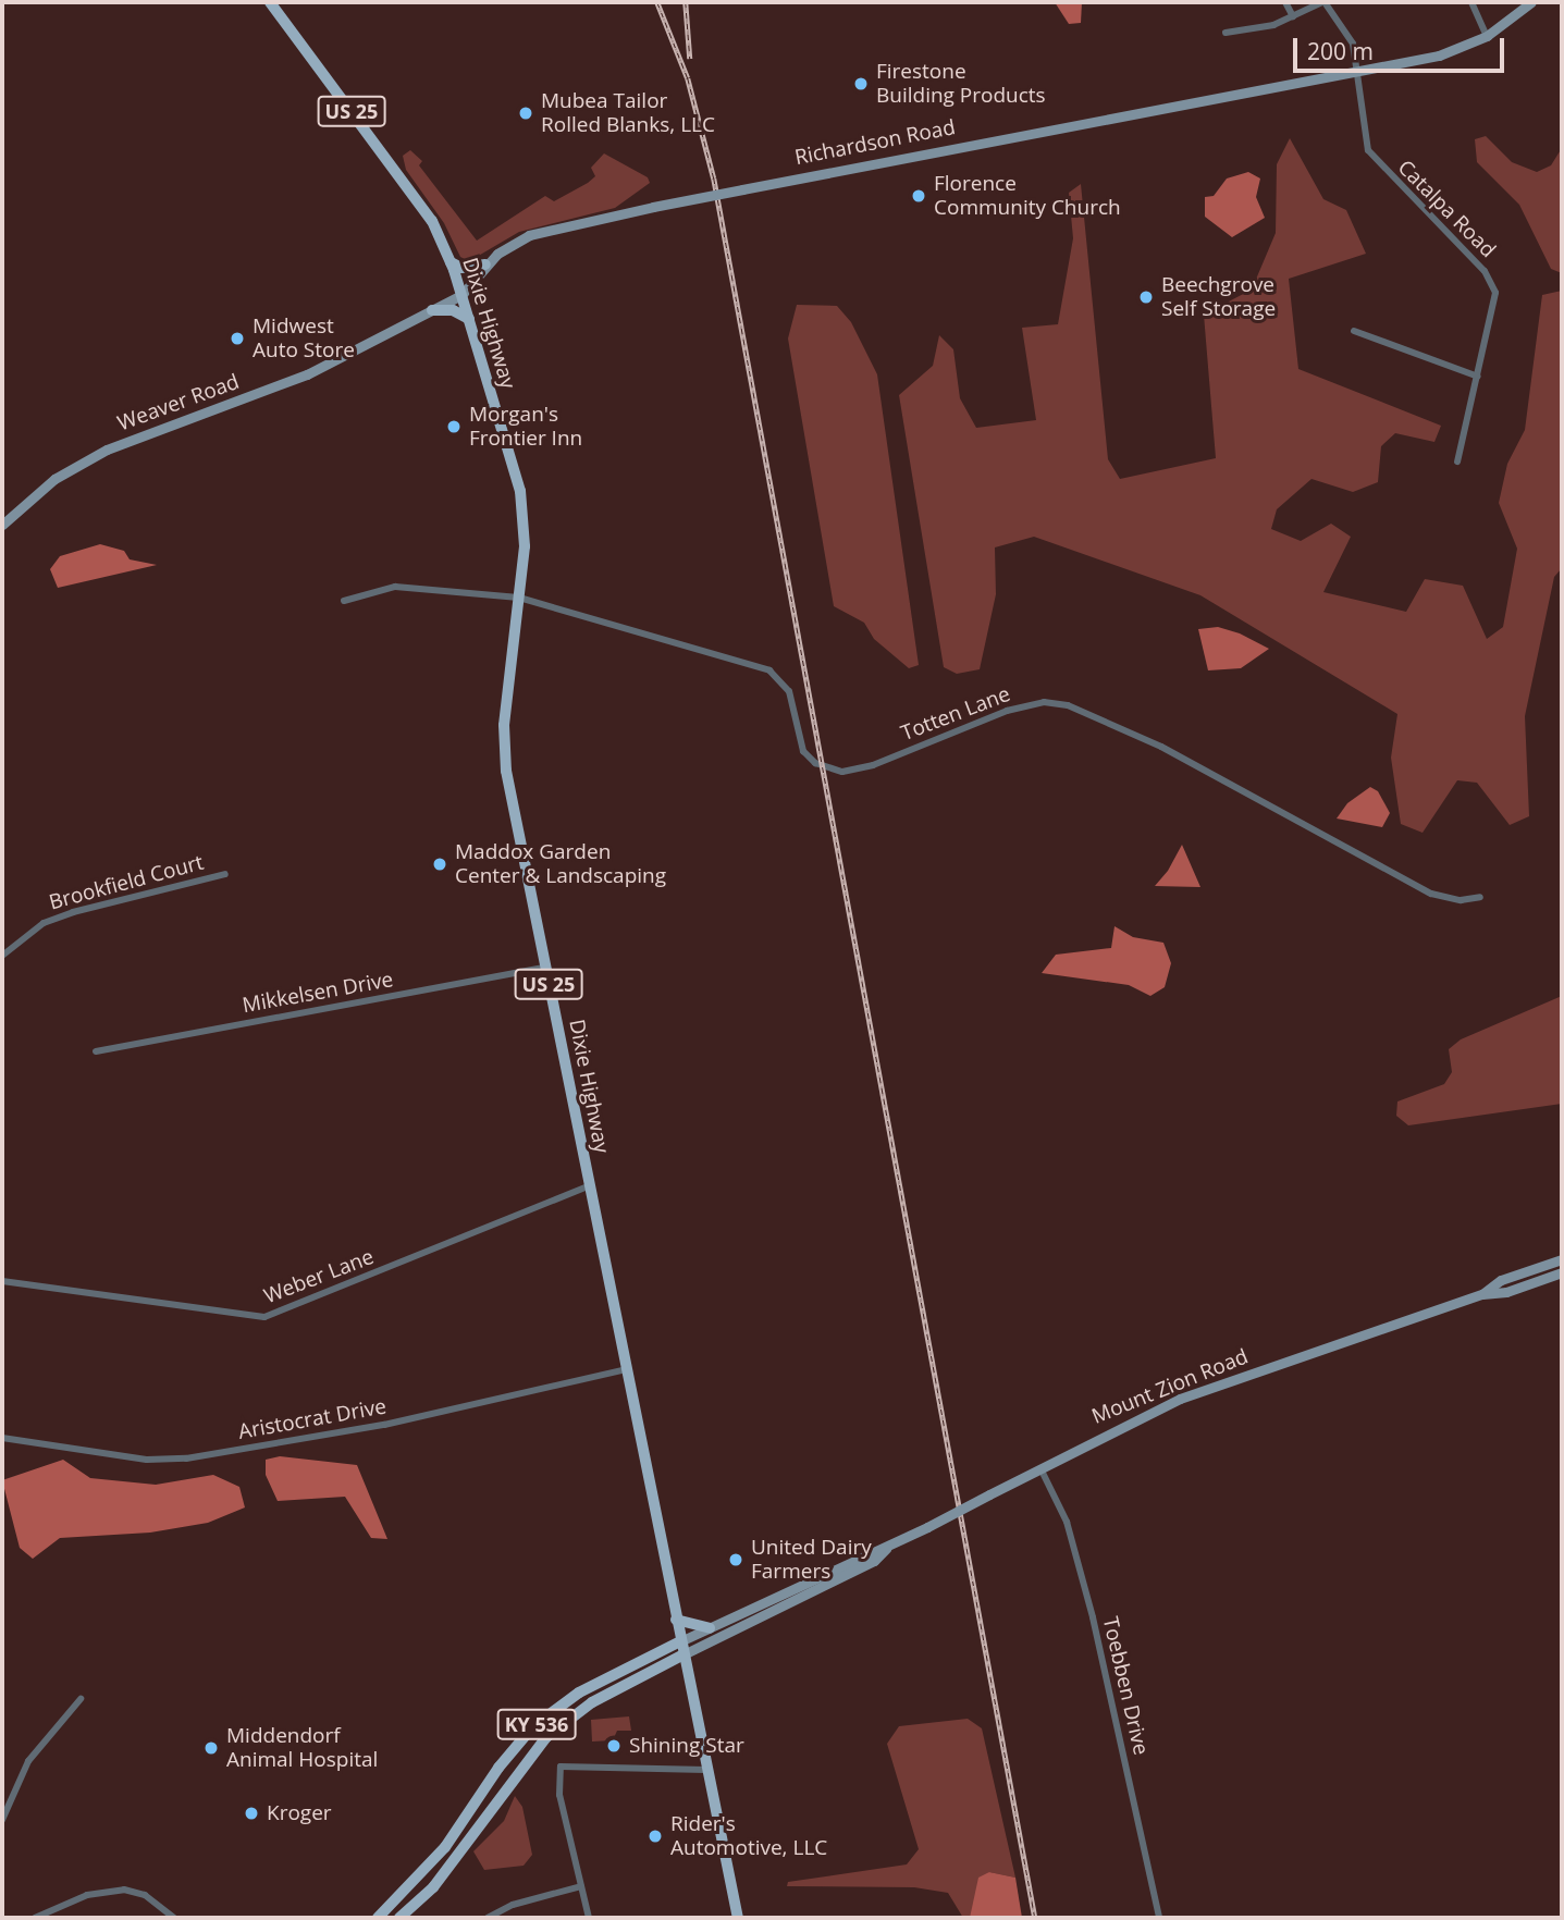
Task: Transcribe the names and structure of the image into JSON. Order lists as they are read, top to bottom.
{
  "streets": {
    "main road": [
      "US 25",
      "Richardson Road",
      "Dixie Highway",
      "Weaver Road",
      "Mount Zion Road",
      "KY 536"
    ],
    "street": [
      "Catalpa Road",
      "Totten Lane",
      "Brookfield Court",
      "Mikkelsen Drive",
      "Weber Lane",
      "Aristocrat Drive",
      "Toebben Drive"
    ]
  },
  "crossings": [
    ["Richardson Road", "Catalpa Road"],
    ["Richardson Road", "Dixie Highway"],
    ["Richardson Road", "Weaver Road"],
    ["Dixie Highway", "Weaver Road"],
    ["Dixie Highway", "Totten Lane"],
    ["Dixie Highway", "Mikkelsen Drive"],
    ["Dixie Highway", "Weber Lane"],
    ["Dixie Highway", "Mount Zion Road"],
    ["Dixie Highway", "Aristocrat Drive"],
    ["Mount Zion Road", "Toebben Drive"]
  ],
  "places": [
    "Firestone Building Products",
    "Mubea Tailor Rolled Blanks, LLC",
    "Florence Community Church",
    "Beechgrove Self Storage",
    "Midwest Auto Store",
    "Morgan's Frontier Inn",
    "Maddox Garden Center & Landscaping",
    "United Dairy Farmers",
    "Shining Star",
    "Middendorf Animal Hospital",
    "Kroger",
    "Rider's Automotive, LLC"
  ],
  "scale_bar": "200 m"
}
